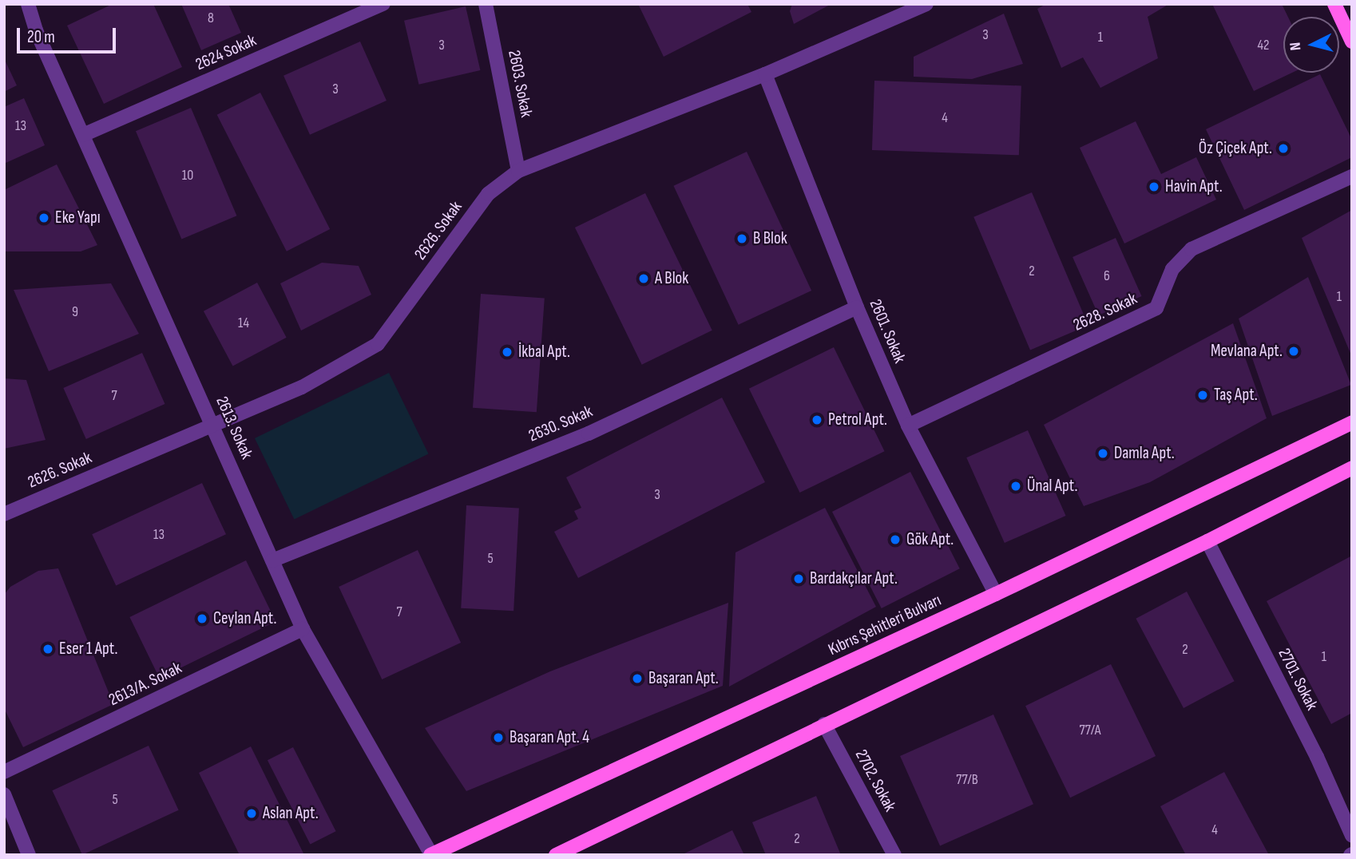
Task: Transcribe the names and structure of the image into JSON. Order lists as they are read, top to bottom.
{
  "streets": {
    "main road": ["Kıbrıs Şehitleri Bulvarı"],
    "street": [
      "2624 Sokak",
      "2603. Sokak",
      "2626. Sokak",
      "2628. Sokak",
      "2601. Sokak",
      "2630. Sokak",
      "2613. Sokak",
      "2701. Sokak",
      "2613/A. Sokak",
      "2702. Sokak"
    ]
  },
  "crossings": [
    ["2624 Sokak", "2613. Sokak"],
    ["2603. Sokak", "2626. Sokak"],
    ["2626. Sokak", "2601. Sokak"],
    ["2626. Sokak", "2613. Sokak"],
    ["2628. Sokak", "2601. Sokak"],
    ["2601. Sokak", "2630. Sokak"],
    ["2601. Sokak", "Kıbrıs Şehitleri Bulvarı"],
    ["2630. Sokak", "2613. Sokak"],
    ["2613. Sokak", "Kıbrıs Şehitleri Bulvarı"],
    ["2613. Sokak", "2613/A. Sokak"]
  ],
  "places": [
    "Öz Çiçek Apt.",
    "Havin Apt.",
    "Eke Yapı",
    "B Blok",
    "A Blok",
    "Mevlana Apt.",
    "İkbal Apt.",
    "Taş Apt.",
    "Petrol Apt.",
    "Damla Apt.",
    "Ünal Apt.",
    "Gök Apt.",
    "Bardakçılar Apt.",
    "Ceylan Apt.",
    "Eser 1 Apt.",
    "Başaran Apt.",
    "Başaran Apt. 4",
    "Aslan Apt."
  ],
  "house_numbers": [
    "8",
    "3",
    "1",
    "3",
    "42",
    "3",
    "4",
    "13",
    "10",
    "2",
    "6",
    "1",
    "9",
    "14",
    "7",
    "3",
    "13",
    "5",
    "7",
    "2",
    "1",
    "77/A",
    "77/B",
    "5",
    "4",
    "2"
  ],
  "scale_bar": "20 m",
  "north": "left"
}
